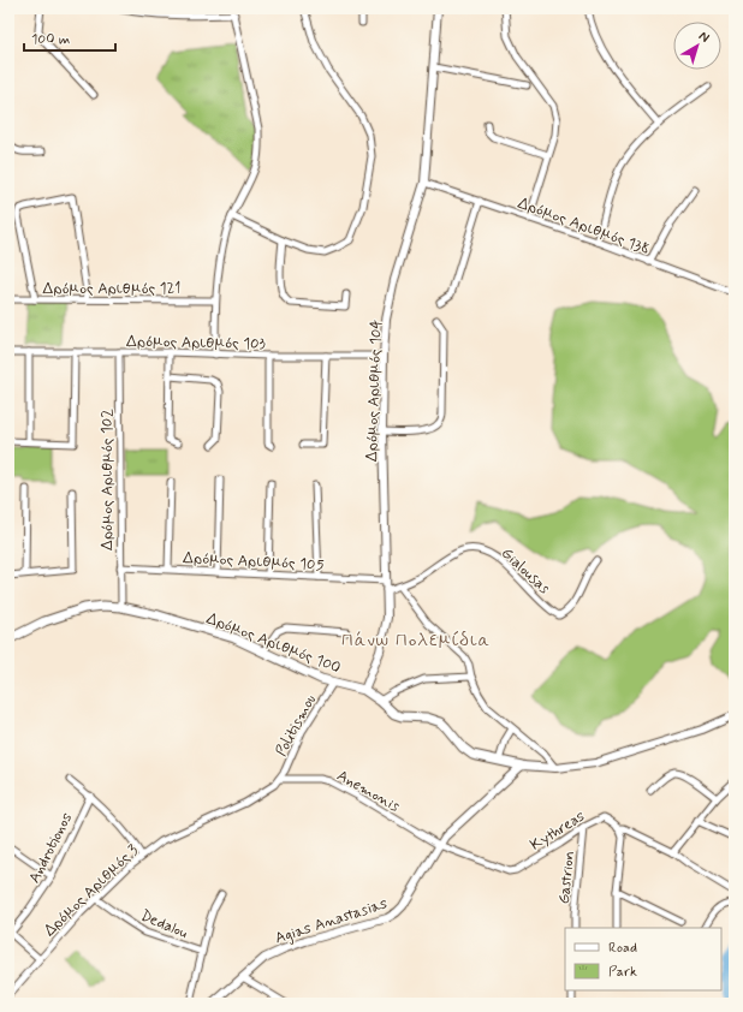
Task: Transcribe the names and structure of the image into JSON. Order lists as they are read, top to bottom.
{
  "streets": {
    "main road": ["Δρόμος Αριθμός 100"],
    "street": [
      "Δρόμος Αριθμός 138",
      "Δρόμος Αριθμός 121",
      "Δρόμος Αριθμός 103",
      "Δρόμος Αριθμός 104",
      "Δρόμος Αριθμός 102",
      "Δρόμος Αριθμός 105",
      "Gialousas",
      "Politismou",
      "Anemonis",
      "Kythreas",
      "Androtionos",
      "Gastrion",
      "Δρόμος Αριθμός 3",
      "Agias Anastasias",
      "Dedalou"
    ]
  },
  "crossings": [
    ["Δρόμος Αριθμός 138", "Δρόμος Αριθμός 104"],
    ["Δρόμος Αριθμός 103", "Δρόμος Αριθμός 104"],
    ["Δρόμος Αριθμός 103", "Δρόμος Αριθμός 102"],
    ["Δρόμος Αριθμός 104", "Δρόμος Αριθμός 105"],
    ["Δρόμος Αριθμός 104", "Gialousas"],
    ["Δρόμος Αριθμός 104", "Δρόμος Αριθμός 100"],
    ["Δρόμος Αριθμός 102", "Δρόμος Αριθμός 105"],
    ["Δρόμος Αριθμός 102", "Δρόμος Αριθμός 100"],
    ["Δρόμος Αριθμός 100", "Politismou"],
    ["Politismou", "Anemonis"],
    ["Politismou", "Δρόμος Αριθμός 3"],
    ["Anemonis", "Kythreas"],
    ["Anemonis", "Δρόμος Αριθμός 3"],
    ["Anemonis", "Agias Anastasias"],
    ["Kythreas", "Gastrion"],
    ["Kythreas", "Agias Anastasias"],
    ["Δρόμος Αριθμός 3", "Dedalou"]
  ],
  "districts": ["Πάνω Πολεμίδια"],
  "legend": ["Road", "Park"],
  "scale_bar": "100 m",
  "north": "top right"
}
